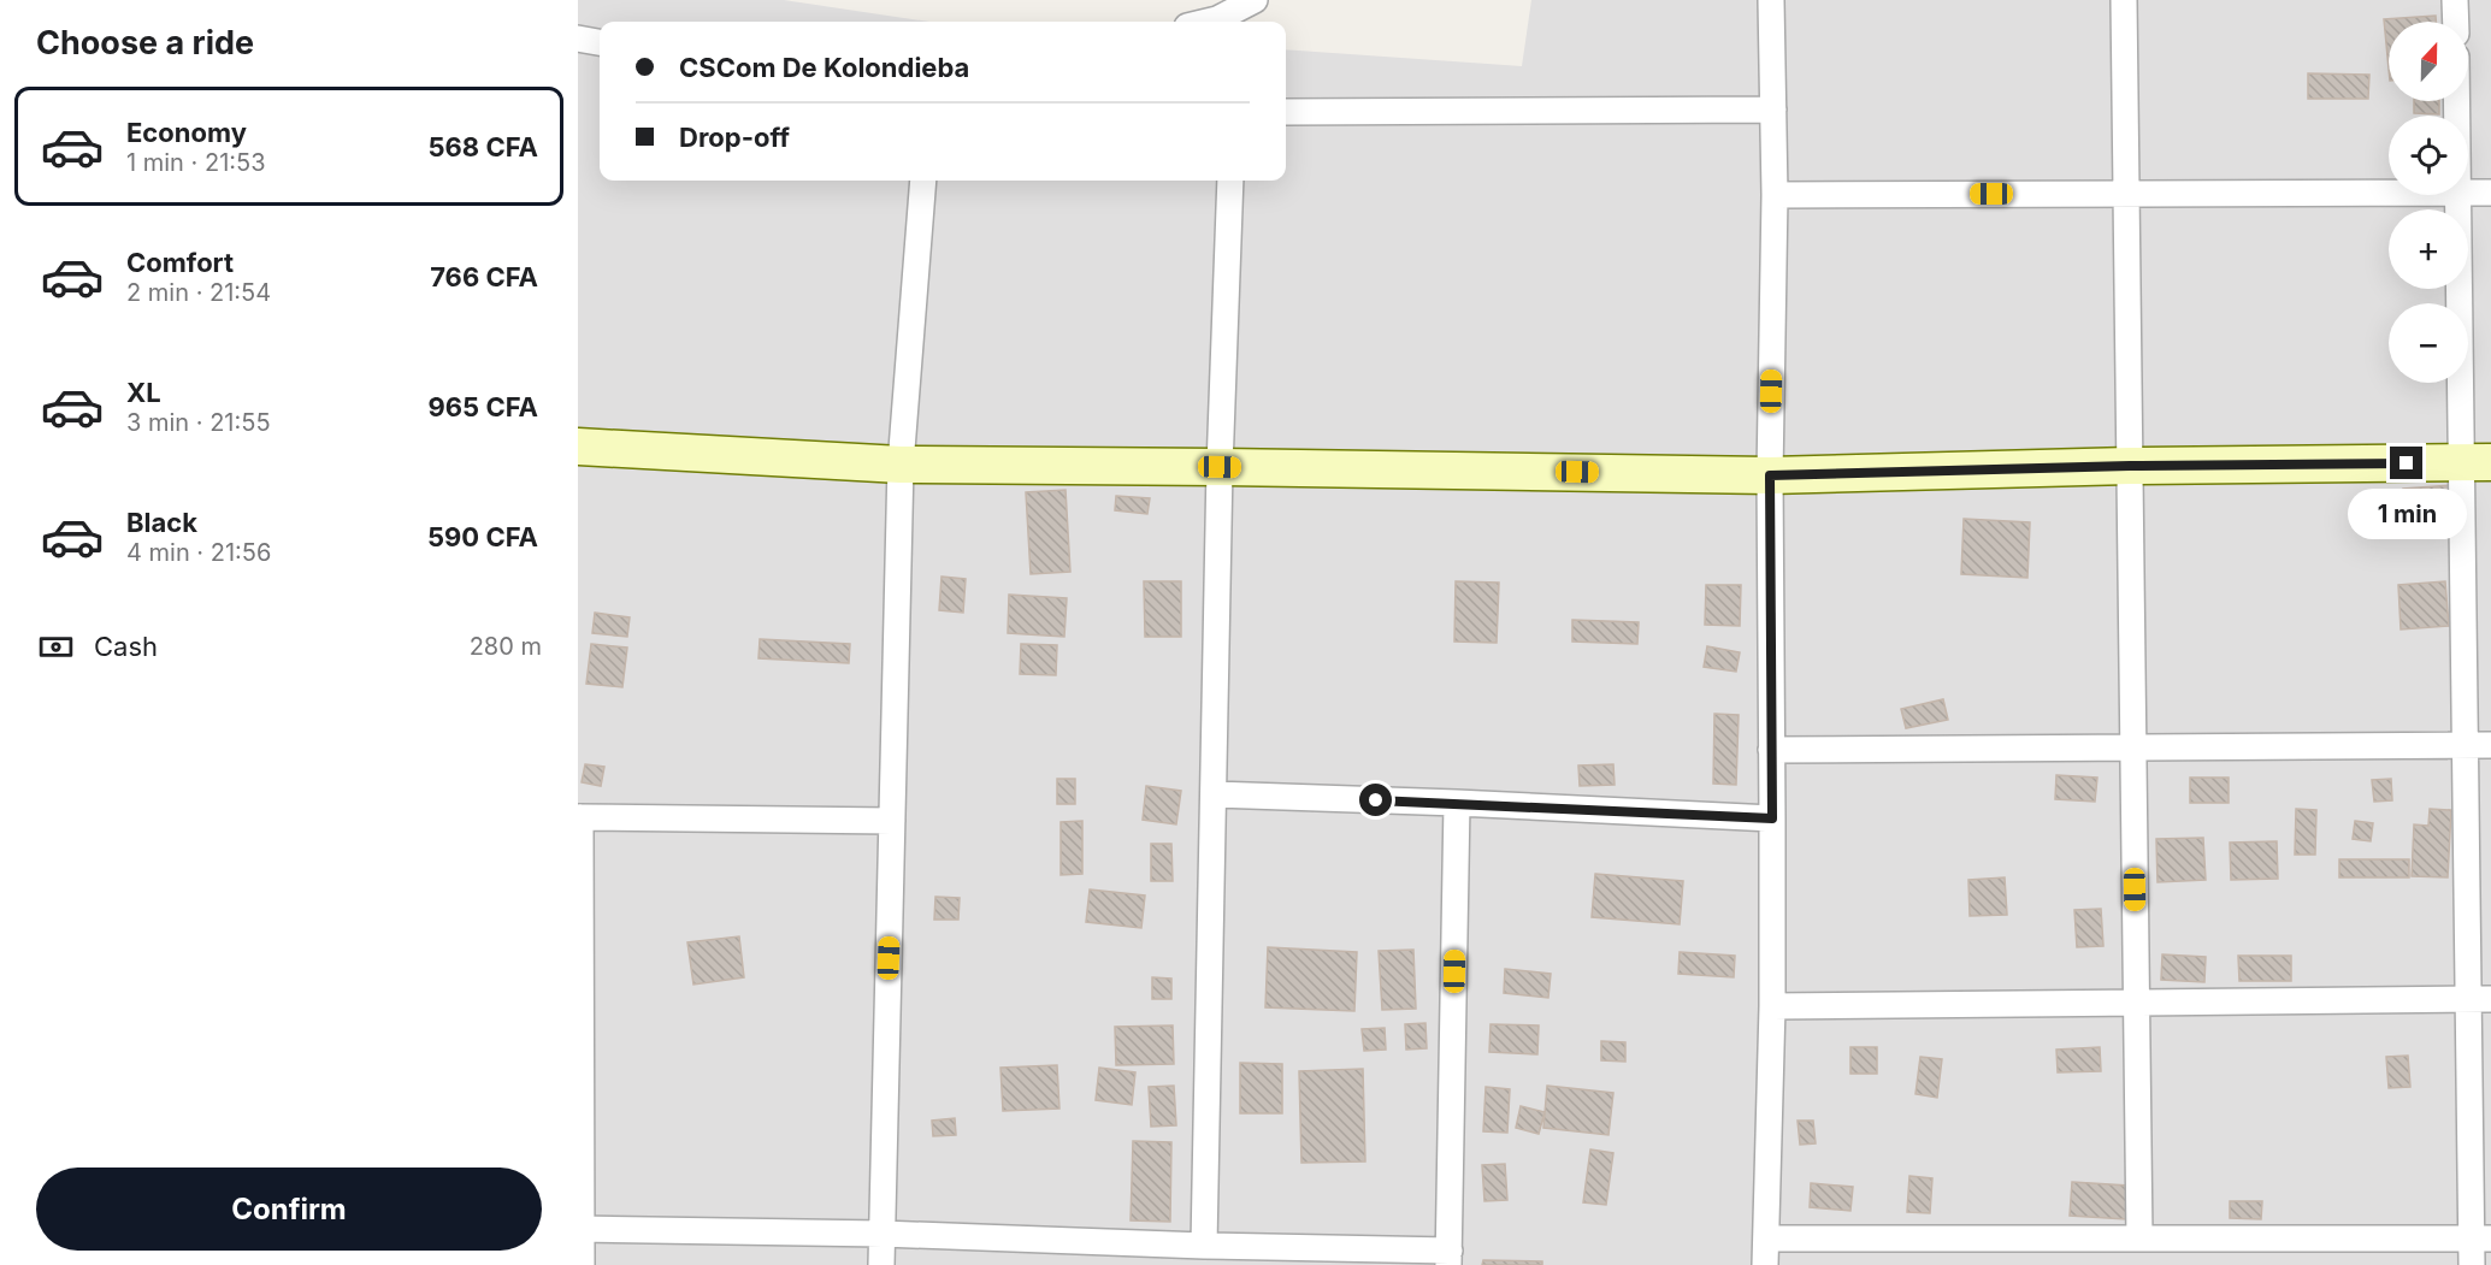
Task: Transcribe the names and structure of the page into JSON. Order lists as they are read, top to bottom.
{
  "north": "top",
  "page": {
    "heading": "Choose a ride",
    "map_buttons": ["+", "−"],
    "banner": ["CSCom De Kolondieba", "Drop-off"],
    "list": [
      {
        "name": "Economy",
        "note": "1 min · 21:53",
        "value": "568 CFA"
      },
      {
        "name": "Comfort",
        "note": "2 min · 21:54",
        "value": "766 CFA"
      },
      {
        "name": "XL",
        "note": "3 min · 21:55",
        "value": "965 CFA"
      },
      {
        "name": "Black",
        "note": "4 min · 21:56",
        "value": "590 CFA"
      }
    ],
    "bubble": "1 min",
    "pay": ["Cash", "280 m"],
    "buttons": "Confirm"
  }
}
